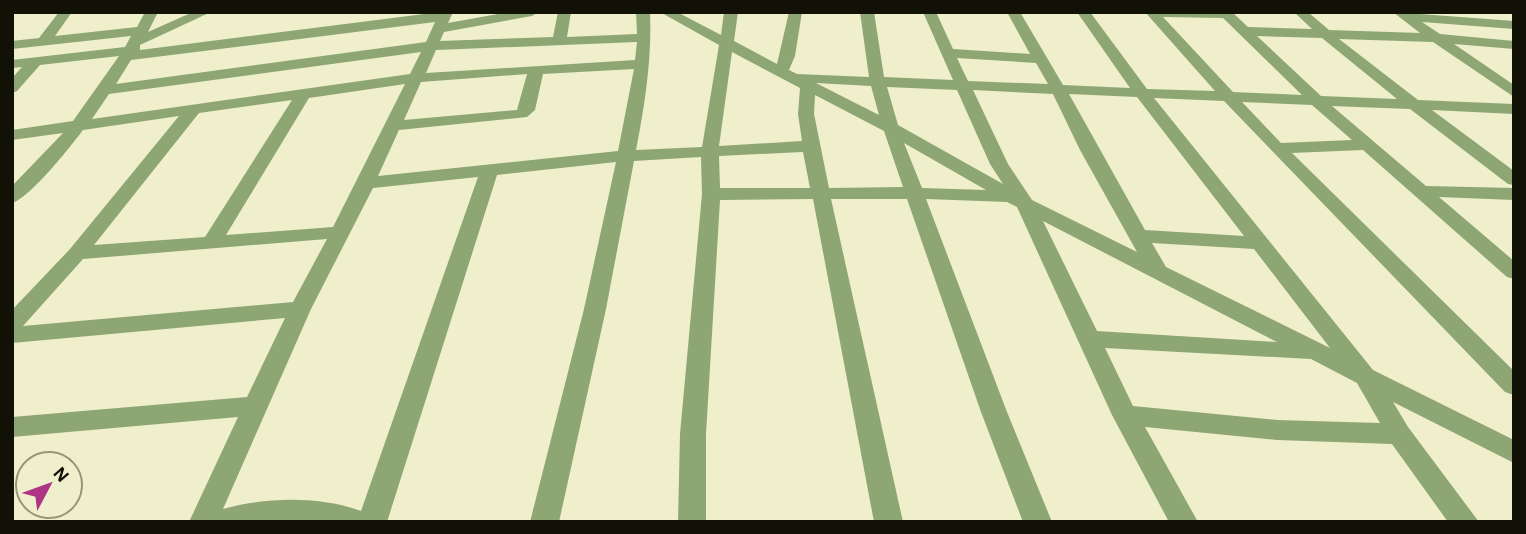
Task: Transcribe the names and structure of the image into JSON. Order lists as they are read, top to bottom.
{
  "north": "top right"
}
